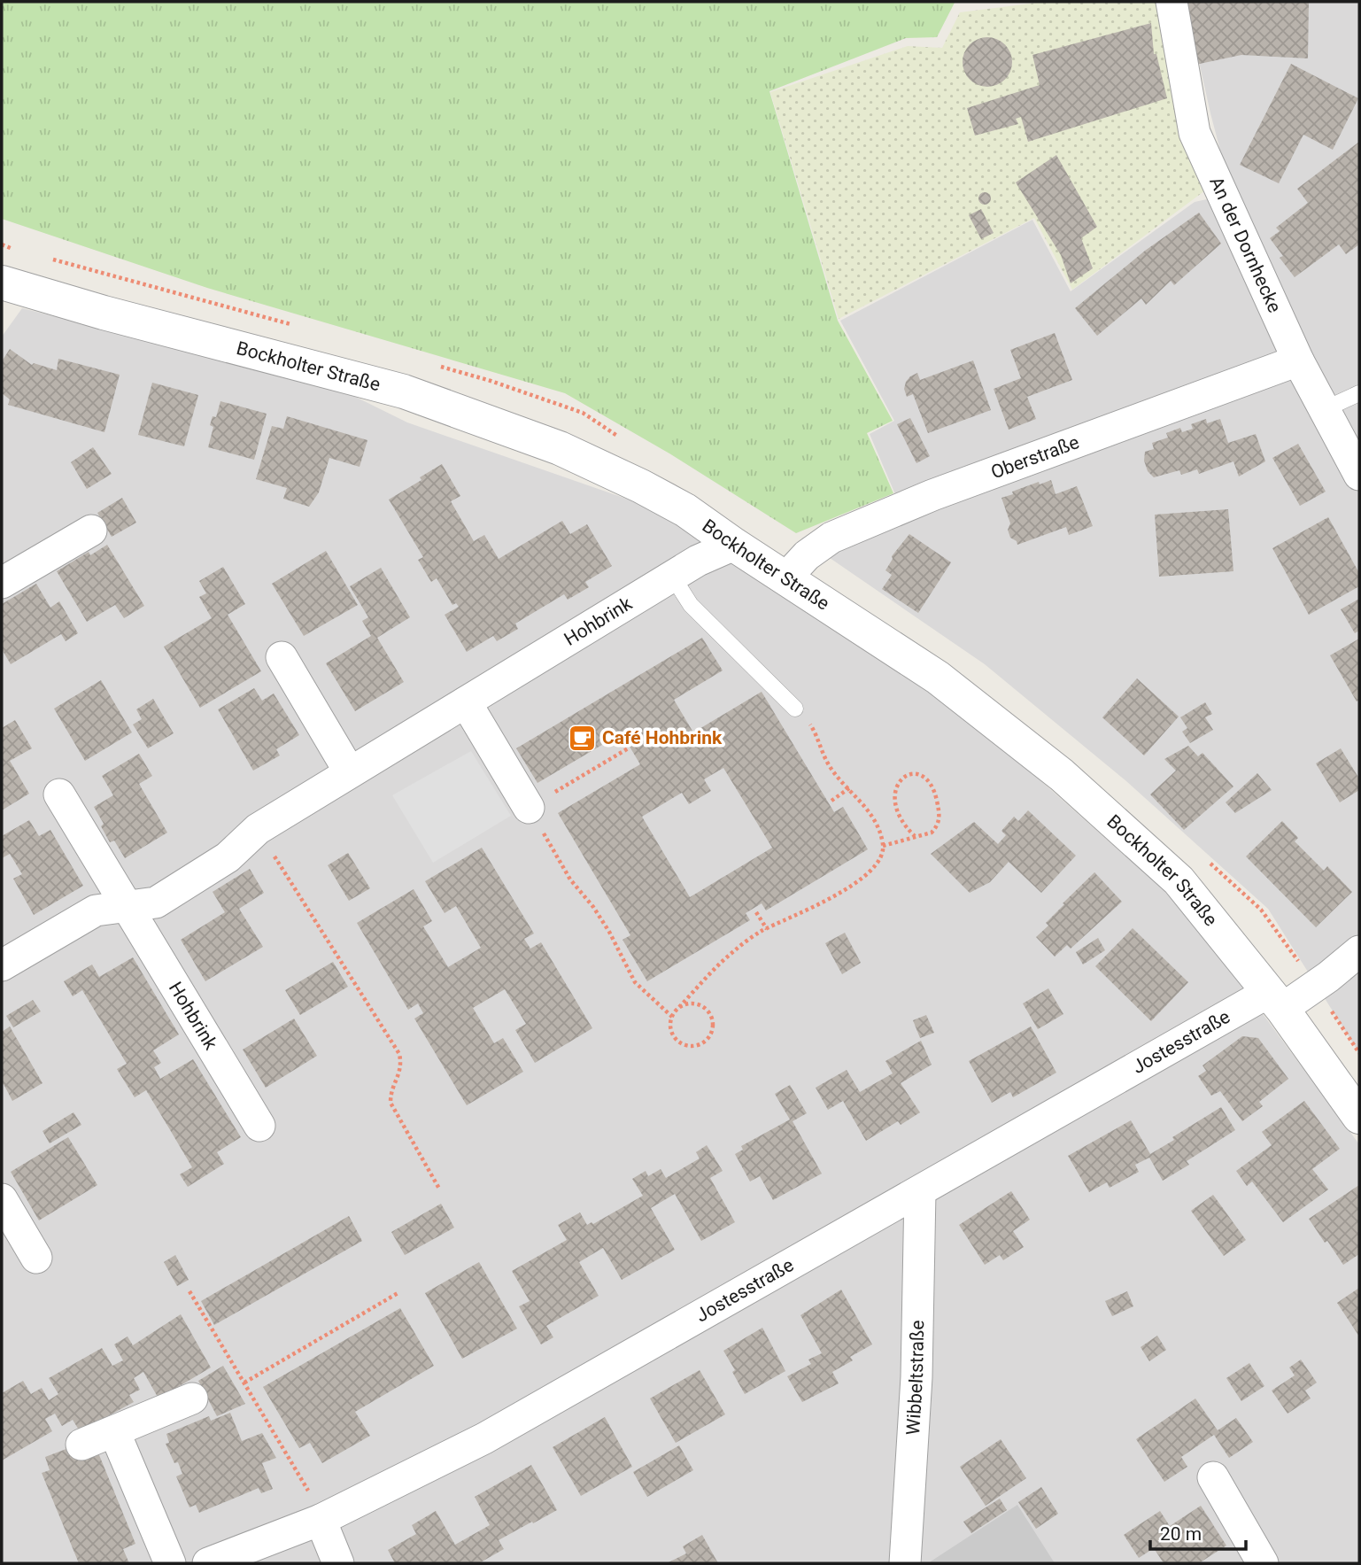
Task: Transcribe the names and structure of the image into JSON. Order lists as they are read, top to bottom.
{
  "streets": {
    "street": [
      "An der Dornhecke",
      "Bockholter Straße",
      "Oberstraße",
      "Hohbrink",
      "Jostesstraße",
      "Wibbeltstraße"
    ]
  },
  "crossings": [
    ["An der Dornhecke", "Oberstraße"],
    ["Bockholter Straße", "Oberstraße"],
    ["Bockholter Straße", "Hohbrink"],
    ["Bockholter Straße", "Jostesstraße"],
    ["Jostesstraße", "Wibbeltstraße"]
  ],
  "places": {
    "cafe": ["Café Hohbrink"]
  },
  "scale_bar": "20 m"
}
